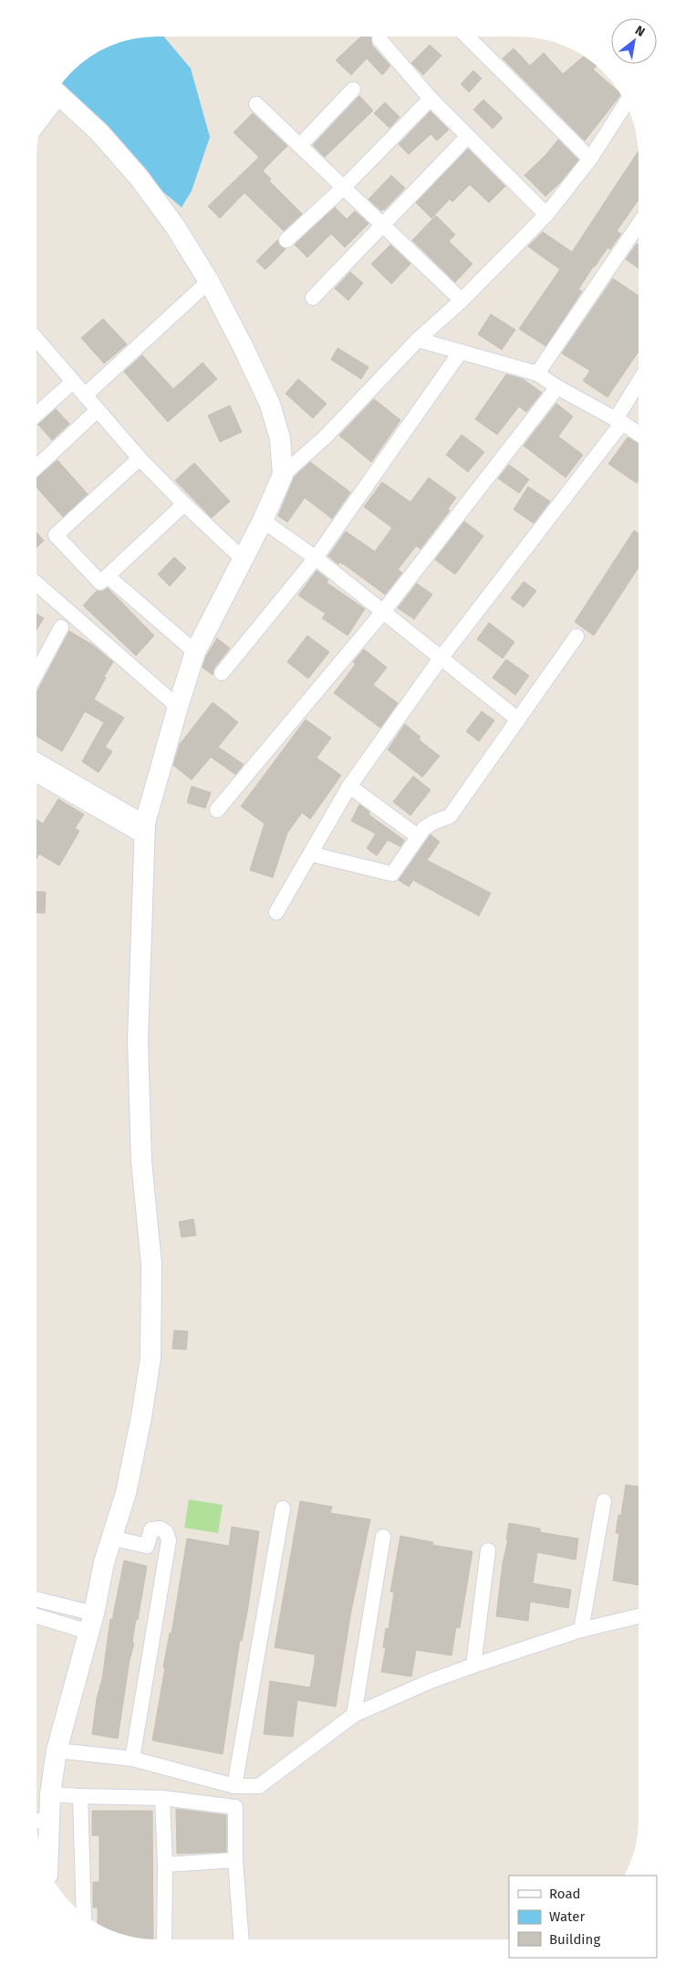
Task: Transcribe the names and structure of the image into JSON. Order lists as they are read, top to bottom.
{
  "legend": ["Road", "Water", "Building"],
  "north": "top right"
}
